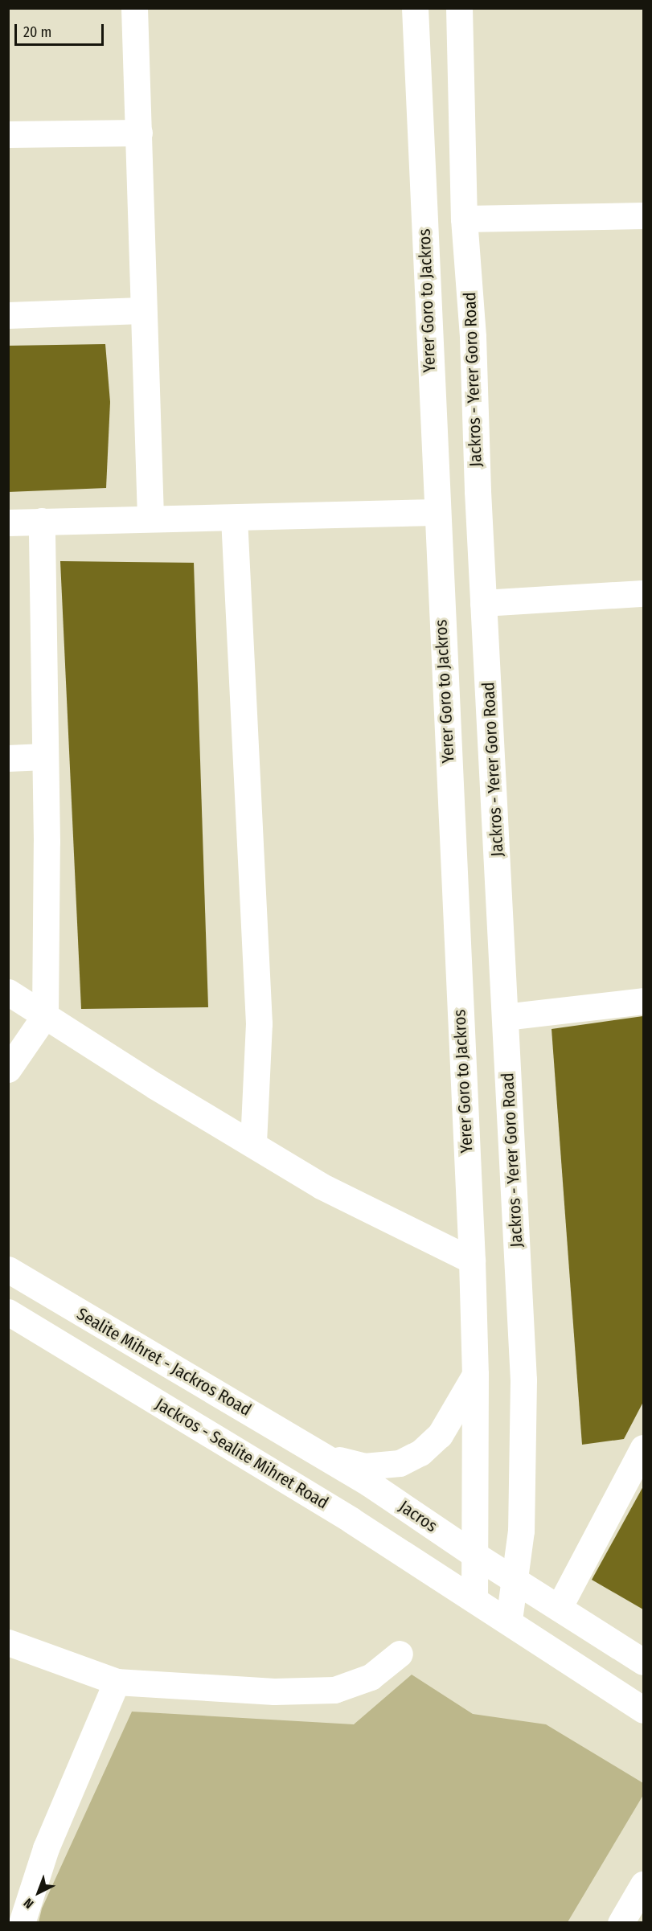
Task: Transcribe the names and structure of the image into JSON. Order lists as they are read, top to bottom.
{
  "streets": {
    "main road": [
      "Yerer Goro to Jackros",
      "Jackros - Yerer Goro Road",
      "Sealite Mihret - Jackros Road",
      "Jackros - Sealite Mihret Road",
      "Jacros"
    ]
  },
  "crossings": [
    ["Yerer Goro to Jackros", "Jackros - Sealite Mihret Road"],
    ["Yerer Goro to Jackros", "Jacros"],
    ["Jackros - Yerer Goro Road", "Jacros"],
    ["Sealite Mihret - Jackros Road", "Jacros"]
  ],
  "scale_bar": "20 m",
  "north": "bottom left"
}
